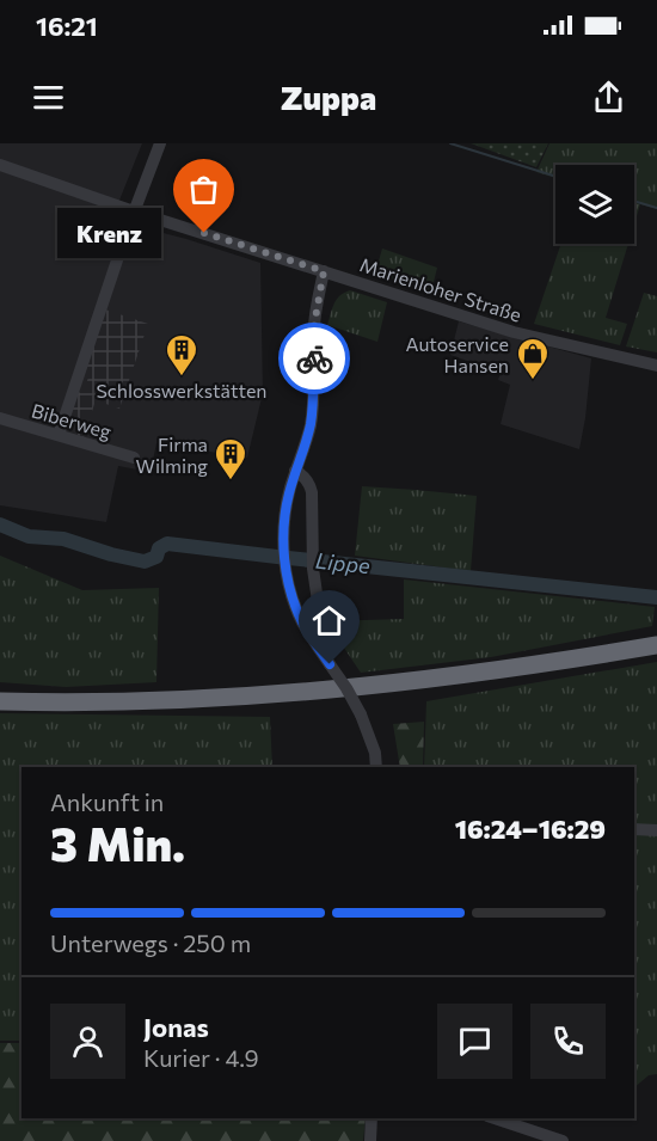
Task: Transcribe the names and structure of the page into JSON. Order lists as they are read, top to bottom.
{
  "streets": {
    "street": ["Marienloher Straße", "Biberweg"]
  },
  "water": ["Lippe"],
  "places": {
    "other": ["Krenz"],
    "building": ["Schlosswerkstätten", "Firma Wilming"],
    "shop": ["Autoservice Hansen"]
  },
  "page": {
    "status": "16:21",
    "header": "Zuppa",
    "bubble": "Krenz",
    "heading": ["3 Min.", "Ankunft in", "16:24–16:29"],
    "panel": ["Jonas", "Kurier · 4.9"],
    "bar": "Unterwegs · 250 m"
  }
}
